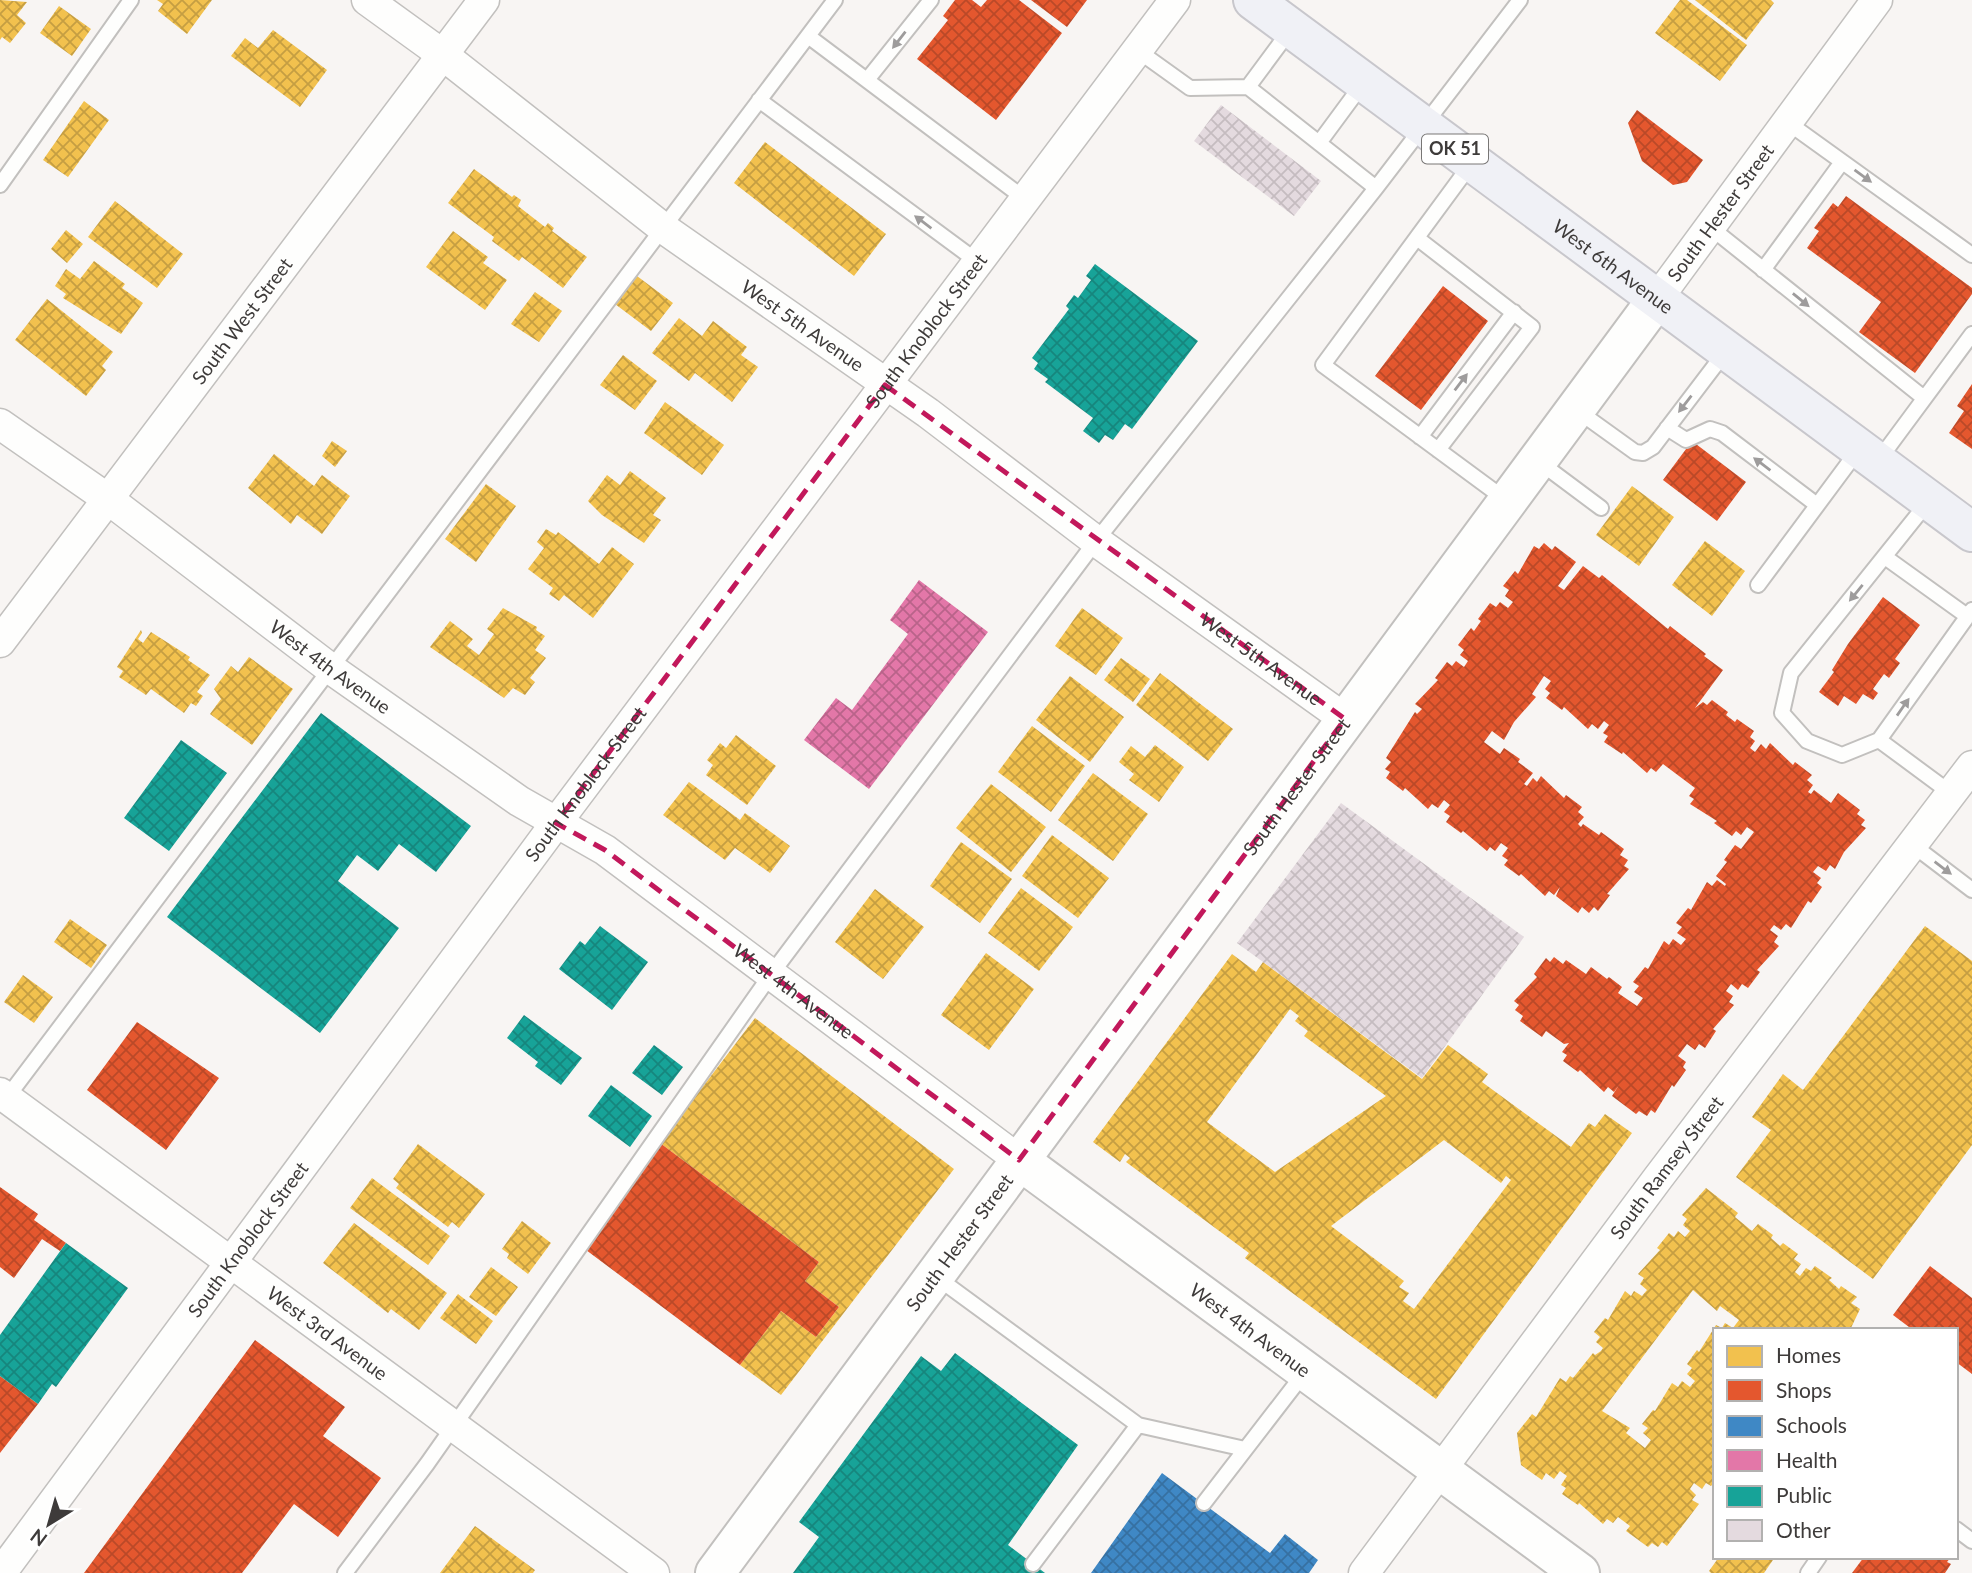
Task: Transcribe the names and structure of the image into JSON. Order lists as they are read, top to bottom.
{
  "streets": {
    "highway": ["OK 51", "West 6th Avenue"],
    "street": [
      "South Hester Street",
      "South West Street",
      "West 5th Avenue",
      "South Knoblock Street",
      "West 4th Avenue",
      "South Ramsey Street",
      "West 3rd Avenue"
    ]
  },
  "crossings": [
    ["South Hester Street", "West 6th Avenue"],
    ["South Hester Street", "West 5th Avenue"],
    ["South Hester Street", "West 4th Avenue"],
    ["South West Street", "West 5th Avenue"],
    ["South West Street", "West 4th Avenue"],
    ["West 5th Avenue", "South Knoblock Street"],
    ["South Knoblock Street", "West 4th Avenue"],
    ["South Knoblock Street", "West 3rd Avenue"],
    ["West 4th Avenue", "South Ramsey Street"]
  ],
  "legend": [
    "Homes",
    "Shops",
    "Schools",
    "Health",
    "Public",
    "Other"
  ],
  "north": "bottom left"
}
